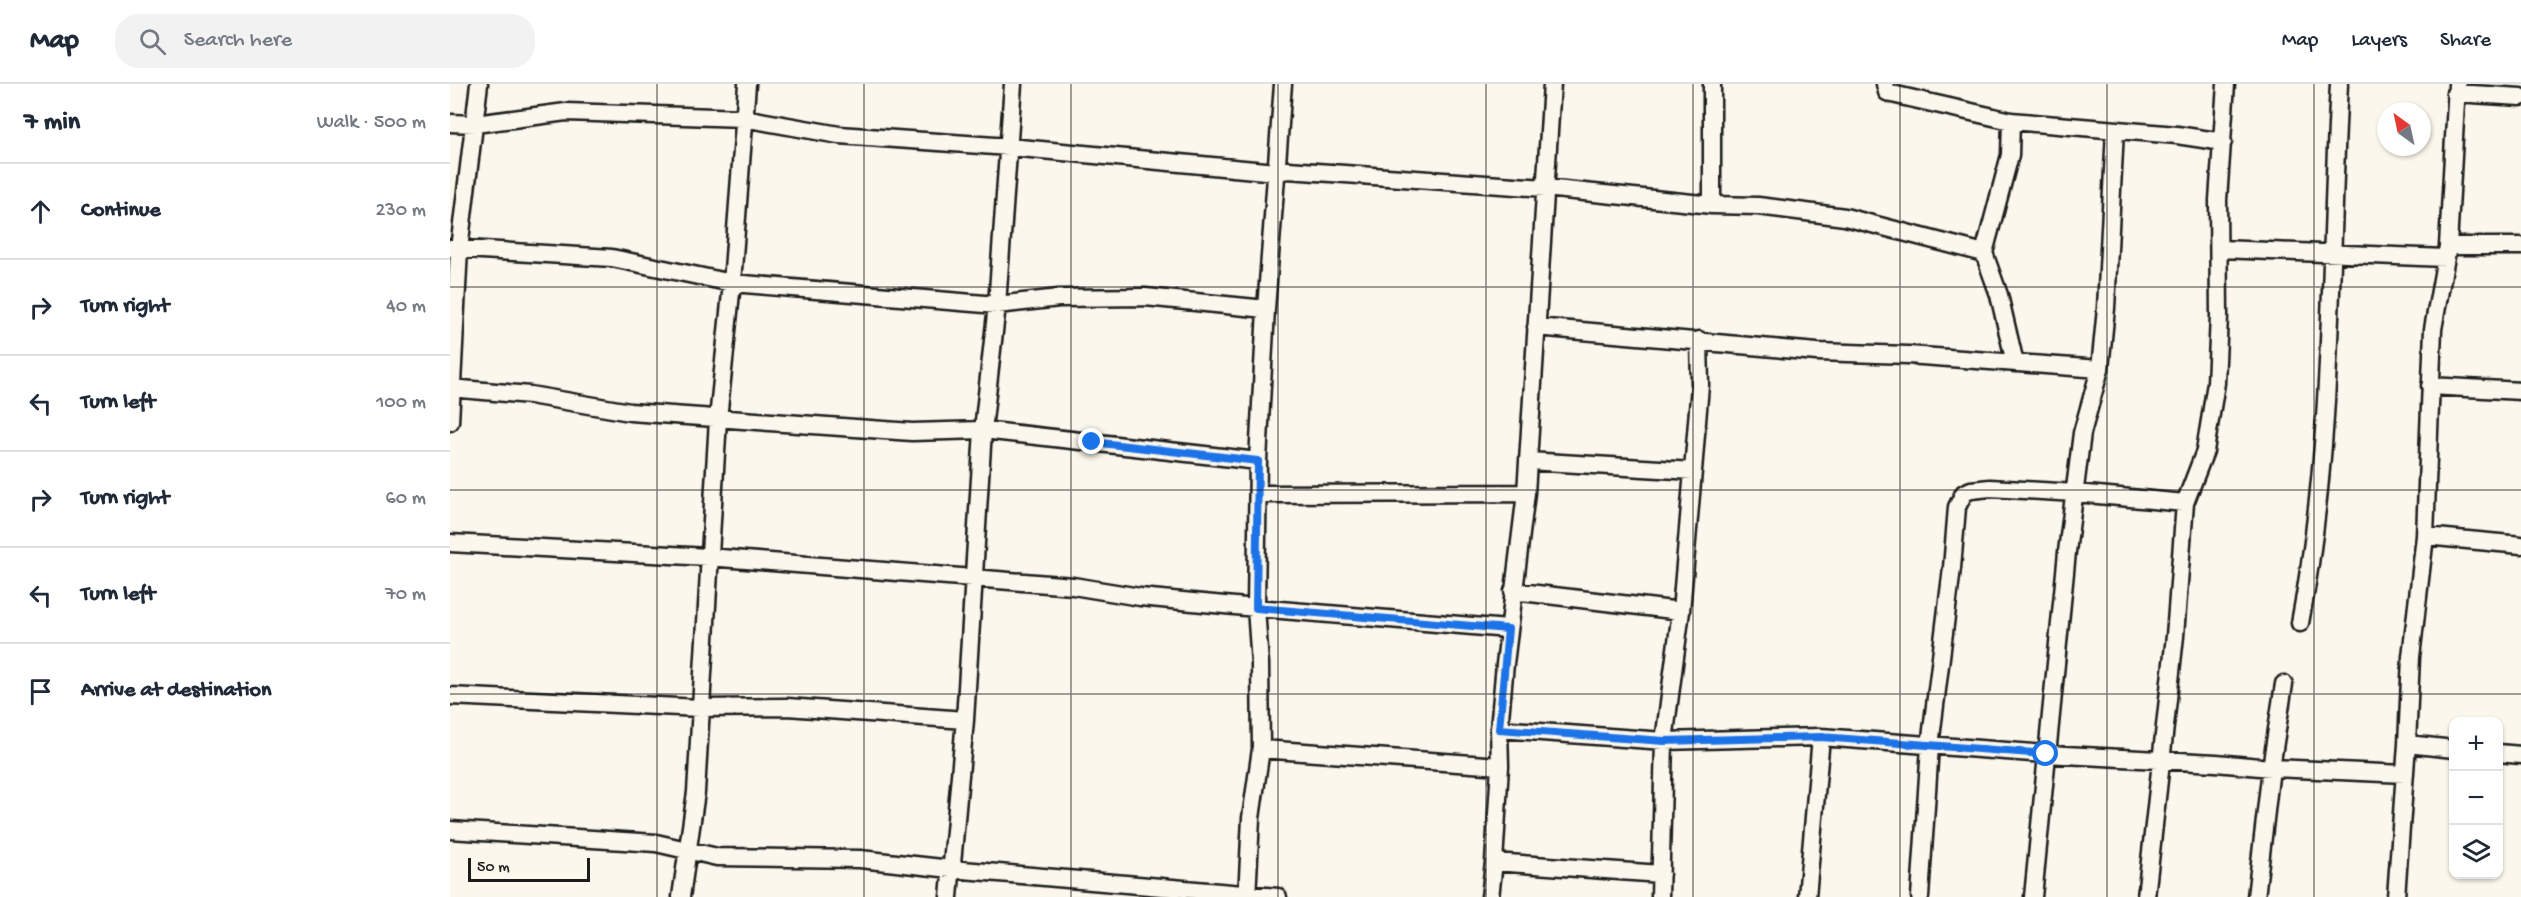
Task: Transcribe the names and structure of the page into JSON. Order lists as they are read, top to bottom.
{
  "scale_bar": "50 m",
  "north": "top left",
  "page": {
    "header": "Map",
    "search": "Search here",
    "nav": ["Map", "Layers", "Share"],
    "heading": ["7 min", "Walk · 500 m"],
    "list": [
      ["Continue", "230 m"],
      ["Turn right", "40 m"],
      ["Turn left", "100 m"],
      ["Turn right", "60 m"],
      ["Turn left", "70 m"],
      "Arrive at destination"
    ],
    "map_buttons": ["+", "−"],
    "scale": "50 m"
  }
}
